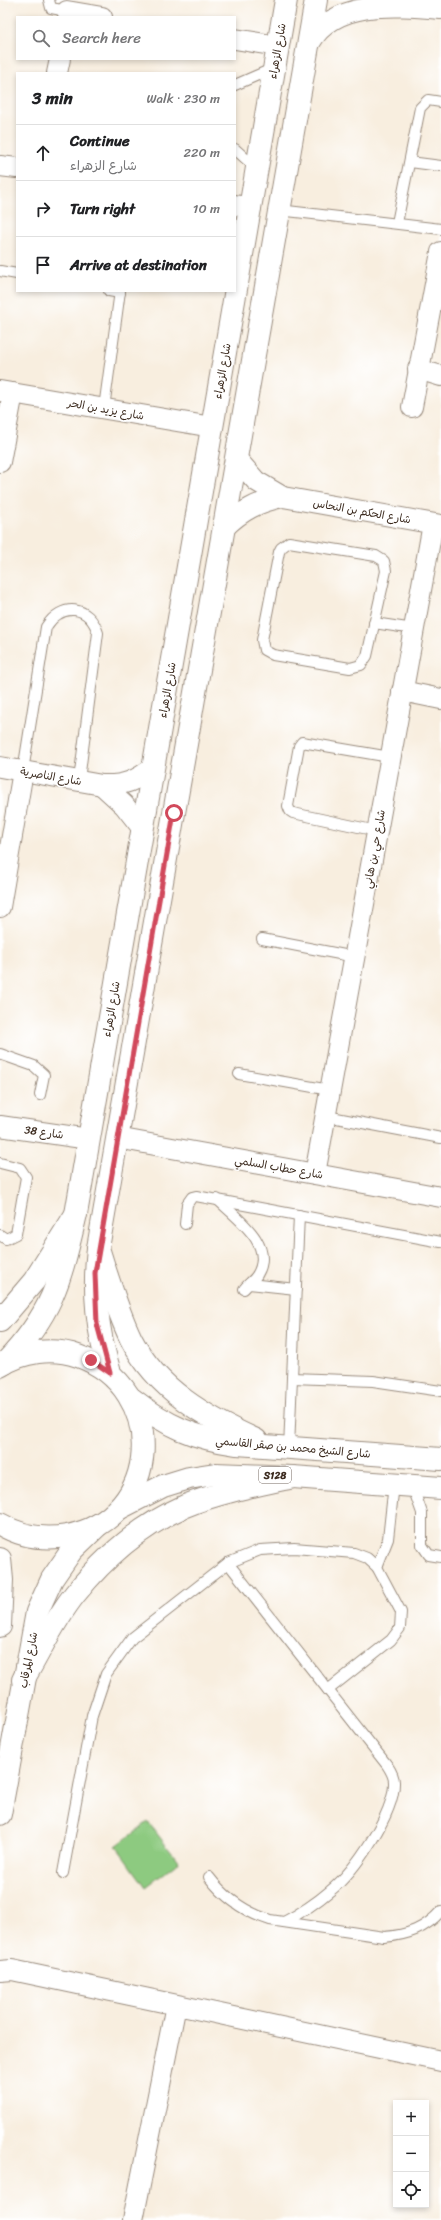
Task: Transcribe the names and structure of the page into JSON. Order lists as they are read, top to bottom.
{
  "streets": {
    "main road": [
      "شارع الزهراء",
      "شارع الشيخ محمد بن صقر القاسمي",
      "S128",
      "شارع المرقاب"
    ],
    "street": [
      "شارع يزيد بن الحر",
      "شارع الحكم بن النحاس",
      "شارع الناصرية",
      "شارع حي بن هاني",
      "شارع 38",
      "شارع حطاب السلمي"
    ]
  },
  "crossings": [
    ["شارع الزهراء", "شارع يزيد بن الحر"],
    ["شارع الزهراء", "شارع الناصرية"],
    ["شارع الزهراء", "شارع 38"],
    ["شارع الحكم بن النحاس", "شارع حي بن هاني"],
    ["شارع حي بن هاني", "شارع حطاب السلمي"]
  ],
  "page": {
    "search": "Search here",
    "heading": ["3 min", "Walk · 230 m"],
    "list": [
      ["Continue", "شارع الزهراء", "220 m"],
      ["Turn right", "10 m"],
      "Arrive at destination"
    ],
    "map_buttons": ["+", "−"]
  }
}
